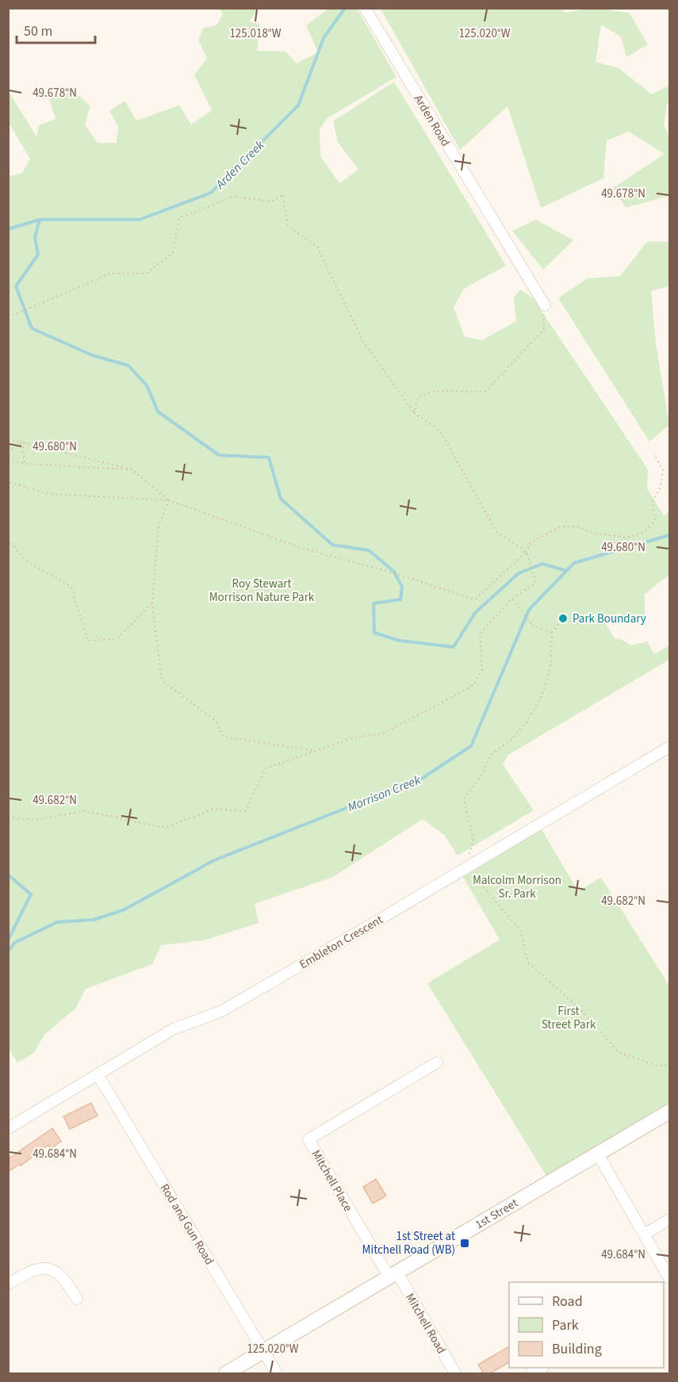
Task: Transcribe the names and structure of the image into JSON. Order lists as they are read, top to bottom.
{
  "streets": {
    "street": [
      "Arden Road",
      "Embleton Crescent",
      "Mitchell Place",
      "1st Street",
      "Rod and Gun Road",
      "Mitchell Road"
    ]
  },
  "crossings": [
    ["Embleton Crescent", "Rod and Gun Road"],
    ["Mitchell Place", "1st Street"],
    ["Mitchell Place", "Mitchell Road"],
    ["1st Street", "Rod and Gun Road"],
    ["1st Street", "Mitchell Road"]
  ],
  "water": ["Arden Creek", "Morrison Creek"],
  "parks": ["Roy Stewart Morrison Nature Park", "Malcolm Morrison Sr. Park", "First Street Park"],
  "places": {
    "other": ["Park Boundary"],
    "transit": ["1st Street at Mitchell Road (WB)"]
  },
  "legend": ["Road", "Park", "Building"],
  "scale_bar": "50 m",
  "coordinates": [
    "125.018°W",
    "125.020°W",
    "49.678°N",
    "49.680°N",
    "49.682°N",
    "49.684°N"
  ]
}
